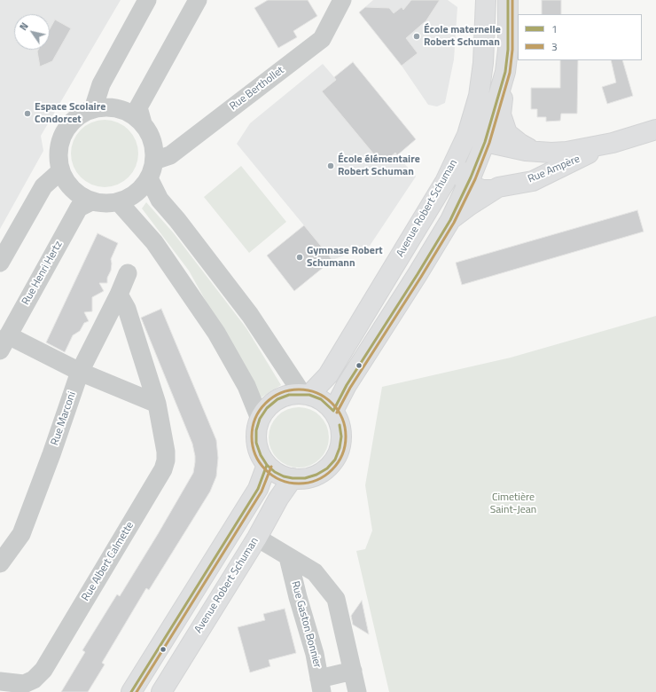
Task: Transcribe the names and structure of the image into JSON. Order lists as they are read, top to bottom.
{
  "streets": {
    "main road": ["Rue Ampère", "Avenue Robert Schuman"],
    "street": [
      "Rue Berthollet",
      "Rue Henri Hertz",
      "Rue Marconi",
      "Rue Albert Calmette",
      "Rue Gaston Bonnier"
    ]
  },
  "crossings": [
    ["Rue Berthollet", "Rue Henri Hertz"],
    ["Rue Ampère", "Avenue Robert Schuman"],
    ["Avenue Robert Schuman", "Rue Gaston Bonnier"],
    ["Rue Marconi", "Rue Albert Calmette"]
  ],
  "parks": ["Cimetière Saint-Jean"],
  "places": [
    "École maternelle Robert Schuman",
    "Espace Scolaire Condorcet",
    "École élémentaire Robert Schuman",
    "Gymnase Robert Schumann"
  ],
  "lines": ["transit line 1", "transit line 3"],
  "legend": ["1", "3"],
  "north": "top left"
}
